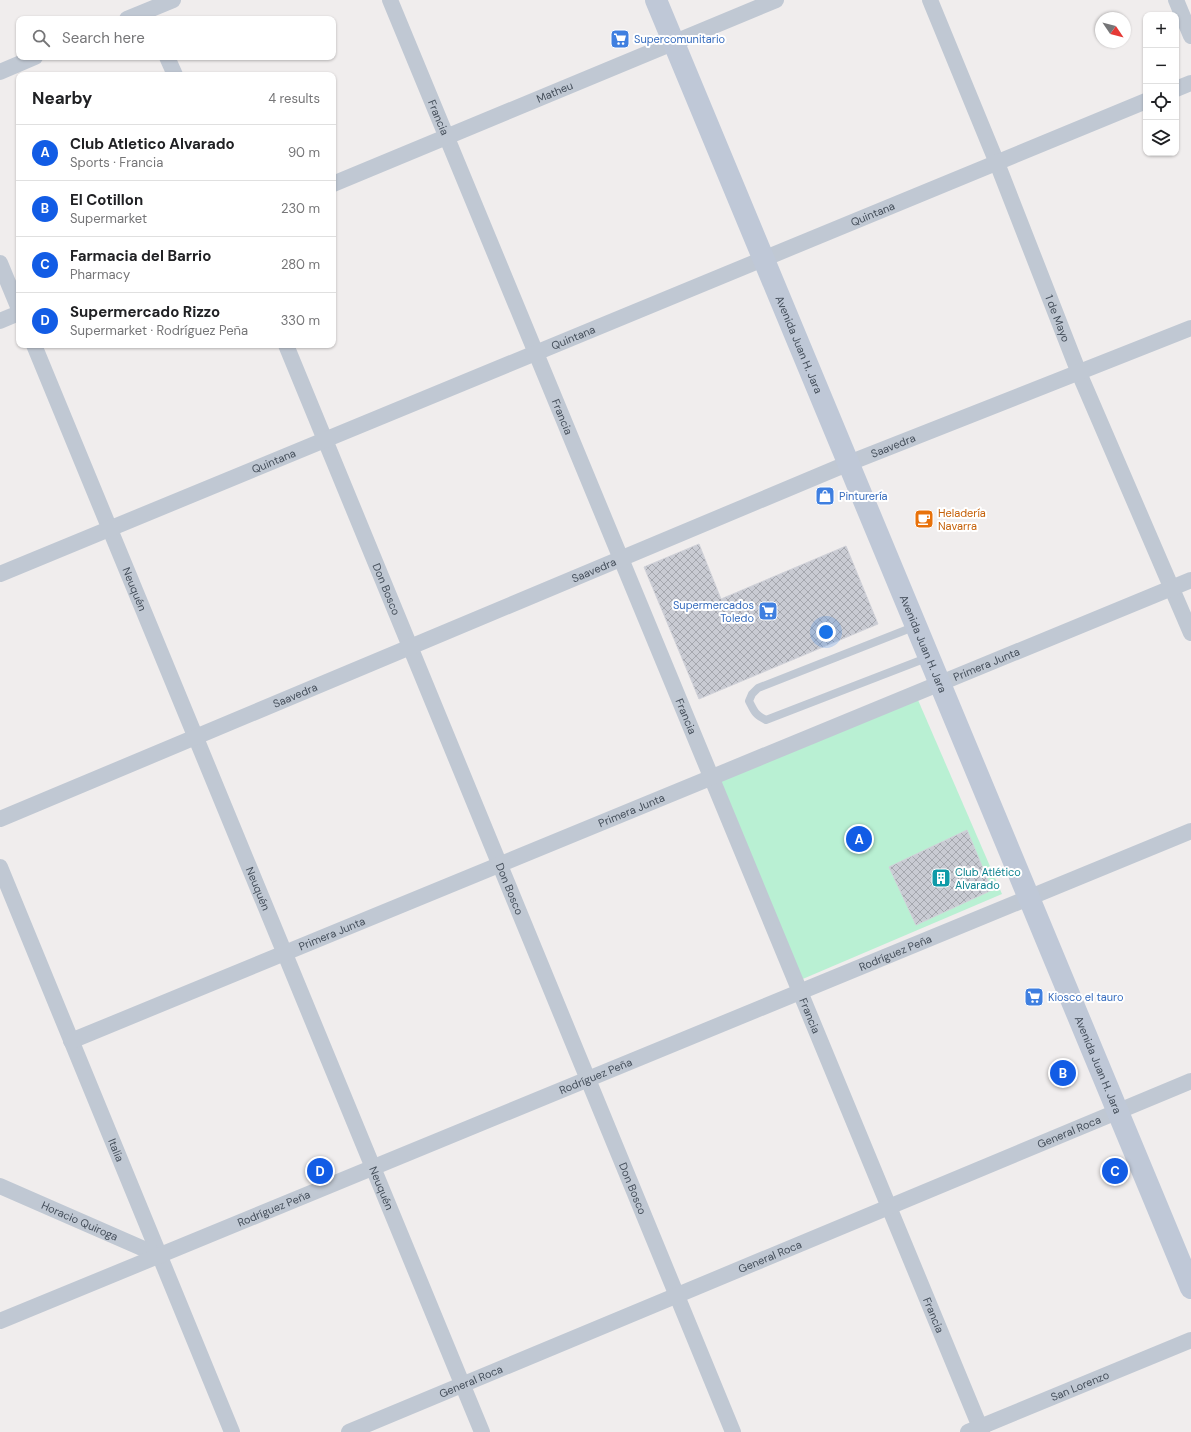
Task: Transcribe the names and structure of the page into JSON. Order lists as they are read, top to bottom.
{
  "streets": {
    "main road": ["Avenida Juan H. Jara"],
    "street": [
      "Matheu",
      "Francia",
      "Quintana",
      "1 de Mayo",
      "Saavedra",
      "Neuquén",
      "Don Bosco",
      "Primera Junta",
      "Rodríguez Peña",
      "General Roca",
      "Italia",
      "Horacio Quiroga",
      "San Lorenzo"
    ]
  },
  "crossings": [
    ["Matheu", "Francia"],
    ["Matheu", "Avenida Juan H. Jara"],
    ["Francia", "Quintana"],
    ["Francia", "Saavedra"],
    ["Francia", "Primera Junta"],
    ["Francia", "Rodríguez Peña"],
    ["Francia", "General Roca"],
    ["Francia", "San Lorenzo"],
    ["Quintana", "1 de Mayo"],
    ["Quintana", "Avenida Juan H. Jara"],
    ["Quintana", "Neuquén"],
    ["Quintana", "Don Bosco"],
    ["1 de Mayo", "Saavedra"],
    ["1 de Mayo", "Primera Junta"],
    ["Avenida Juan H. Jara", "Saavedra"],
    ["Avenida Juan H. Jara", "Primera Junta"],
    ["Avenida Juan H. Jara", "Rodríguez Peña"],
    ["Avenida Juan H. Jara", "General Roca"],
    ["Saavedra", "Neuquén"],
    ["Saavedra", "Don Bosco"],
    ["Neuquén", "Primera Junta"],
    ["Neuquén", "Rodríguez Peña"],
    ["Neuquén", "General Roca"],
    ["Don Bosco", "Primera Junta"],
    ["Don Bosco", "Rodríguez Peña"],
    ["Don Bosco", "General Roca"],
    ["Primera Junta", "Italia"],
    ["Rodríguez Peña", "Italia"],
    ["Rodríguez Peña", "Horacio Quiroga"],
    ["Italia", "Horacio Quiroga"]
  ],
  "places": {
    "supermarket": ["Supercomunitario", "Supermercados Toledo", "Kiosco el tauro"],
    "shop": ["Pinturería"],
    "cafe": ["Heladería Navarra"],
    "building": ["Club Atlético Alvarado"]
  },
  "north": "bottom right",
  "page": {
    "map_buttons": ["+", "−"],
    "search": "Search here",
    "heading": ["Nearby", "4 results"],
    "list": [
      {
        "mark": "A",
        "name": "Club Atletico Alvarado",
        "note": "Sports · Francia",
        "value": "90 m"
      },
      {
        "mark": "B",
        "name": "El Cotillon",
        "note": "Supermarket",
        "value": "230 m"
      },
      {
        "mark": "C",
        "name": "Farmacia del Barrio",
        "note": "Pharmacy",
        "value": "280 m"
      },
      {
        "mark": "D",
        "name": "Supermercado Rizzo",
        "note": "Supermarket · Rodríguez Peña",
        "value": "330 m"
      }
    ],
    "pins": [
      "A",
      "B",
      "C",
      "D"
    ]
  }
}
